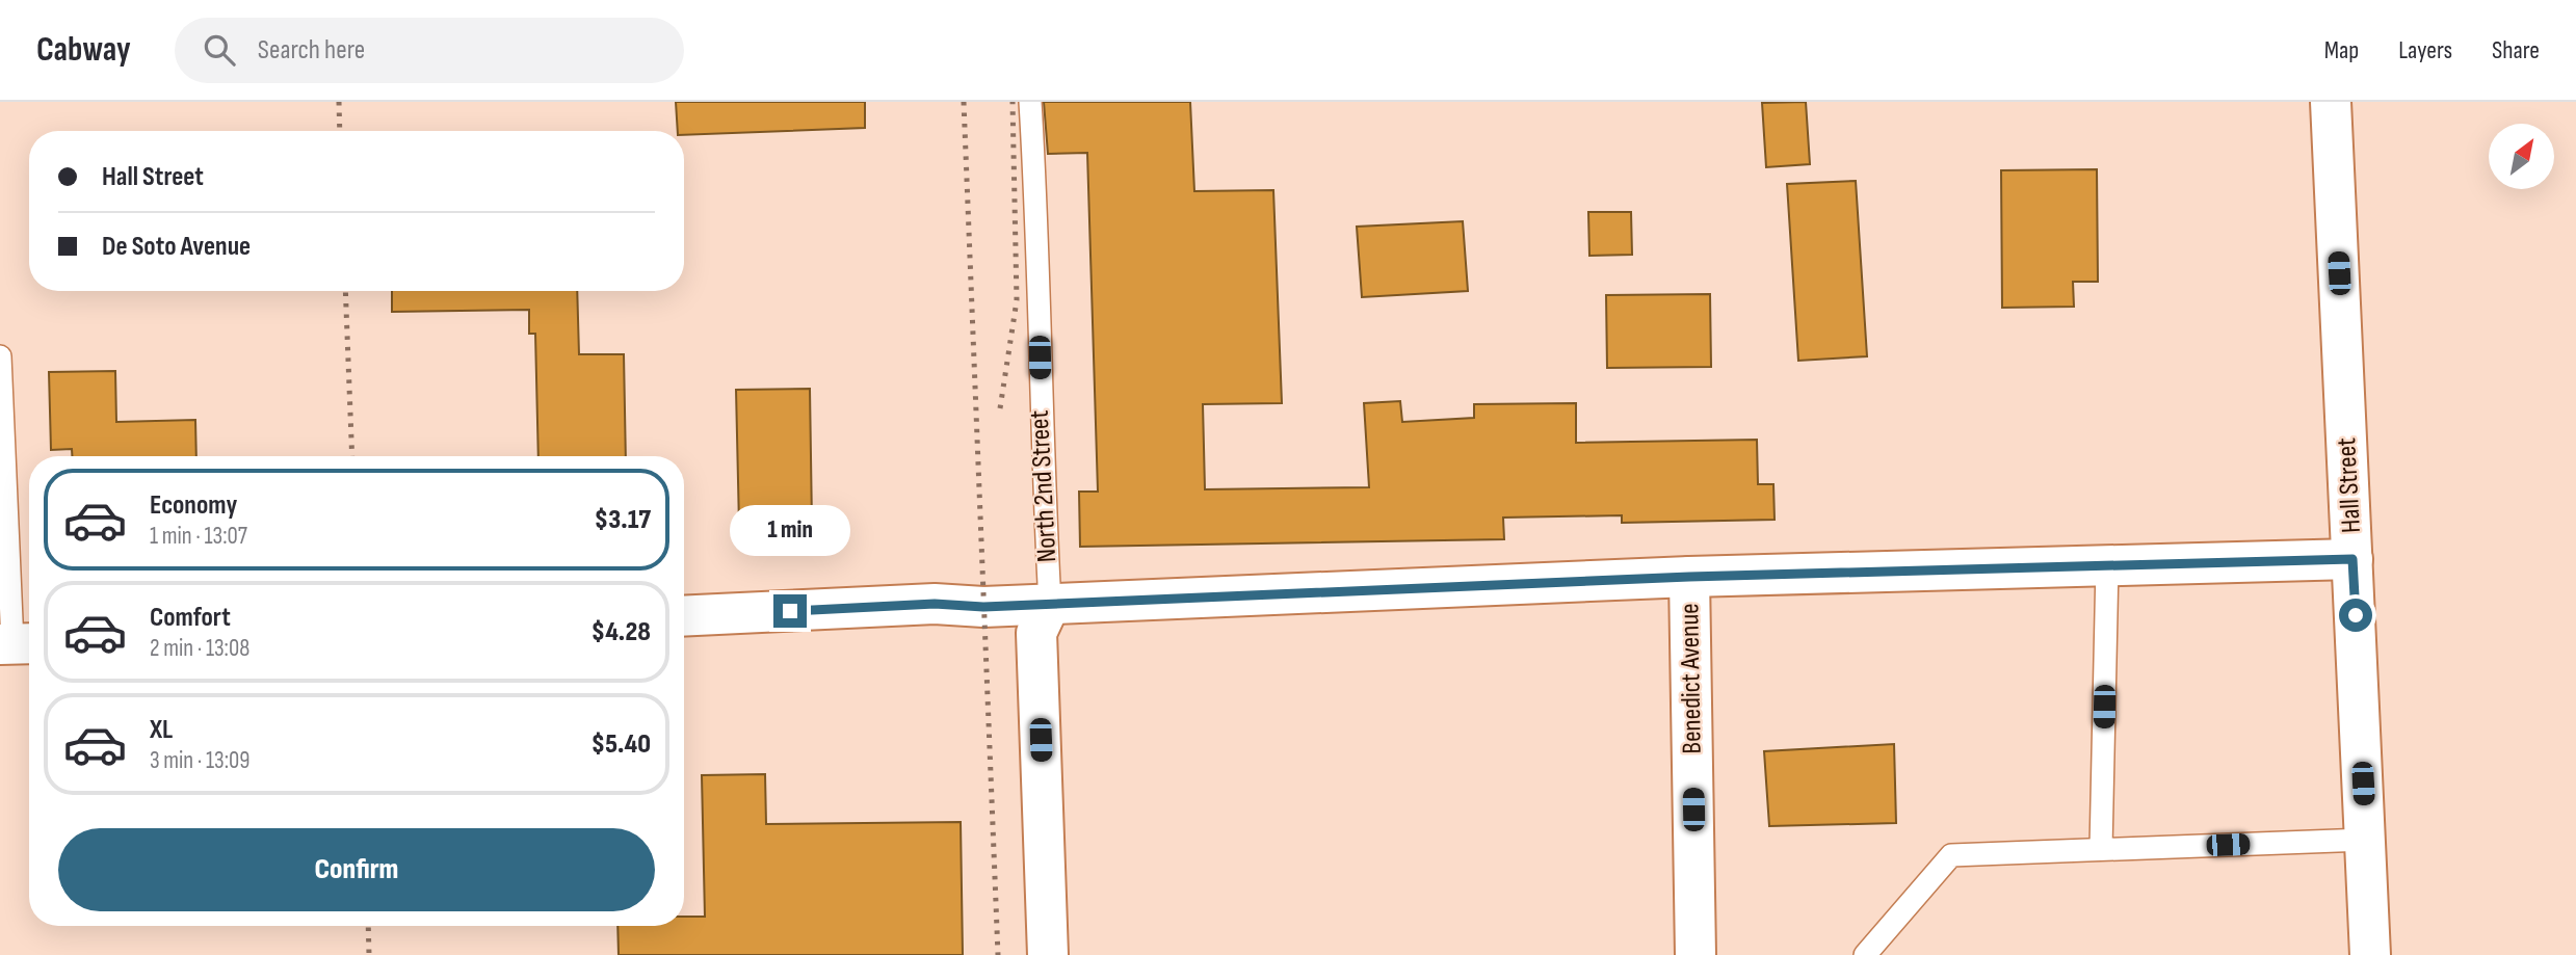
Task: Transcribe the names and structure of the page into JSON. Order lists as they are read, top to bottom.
{
  "streets": {
    "street": ["Hall Street", "North 2nd Street", "Benedict Avenue"]
  },
  "north": "top right",
  "page": {
    "header": "Cabway",
    "search": "Search here",
    "nav": ["Map", "Layers", "Share"],
    "banner": ["Hall Street", "De Soto Avenue"],
    "list": [
      {
        "name": "Economy",
        "note": "1 min · 13:07",
        "value": "$3.17"
      },
      {
        "name": "Comfort",
        "note": "2 min · 13:08",
        "value": "$4.28"
      },
      {
        "name": "XL",
        "note": "3 min · 13:09",
        "value": "$5.40"
      }
    ],
    "bubble": "1 min",
    "buttons": "Confirm"
  }
}
